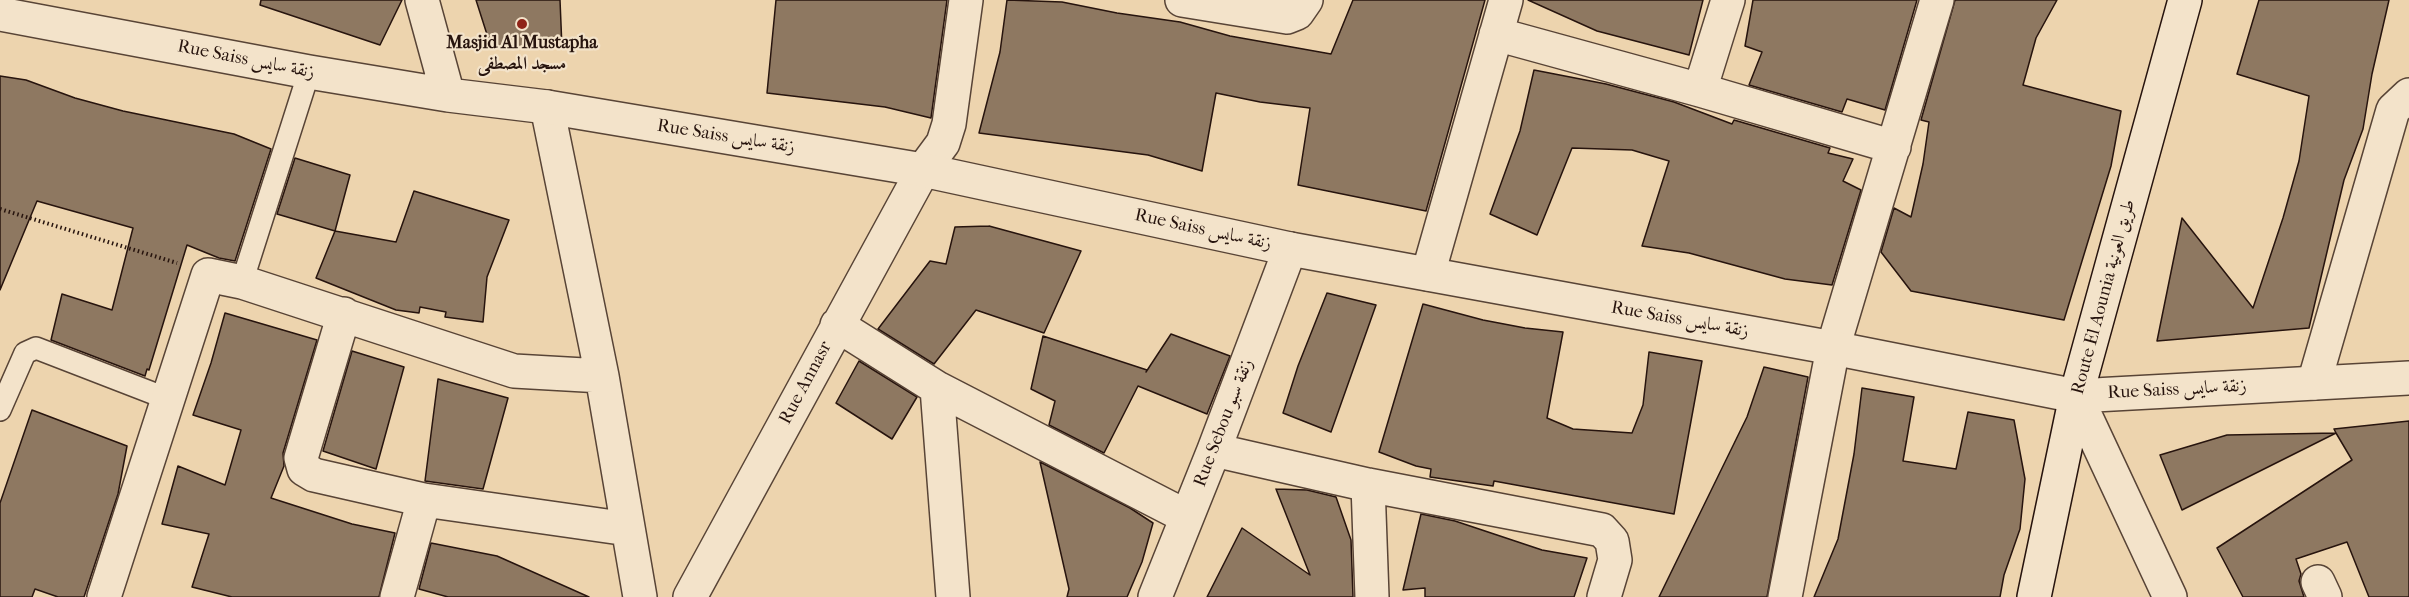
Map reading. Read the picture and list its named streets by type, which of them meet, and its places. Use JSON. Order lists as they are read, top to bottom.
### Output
{
  "streets": {
    "street": [
      "Rue Saiss زنقة سايس",
      "Route El Aounia طريق العونية",
      "Rue Annasr",
      "Rue Sebou زنقة سبو"
    ]
  },
  "crossings": [
    ["Rue Saiss زنقة سايس", "Route El Aounia طريق العونية"],
    ["Rue Saiss زنقة سايس", "Rue Annasr"],
    ["Rue Saiss زنقة سايس", "Rue Sebou زنقة سبو"]
  ],
  "places": ["Masjid Al Mustapha مسجد المصطفى"]
}
